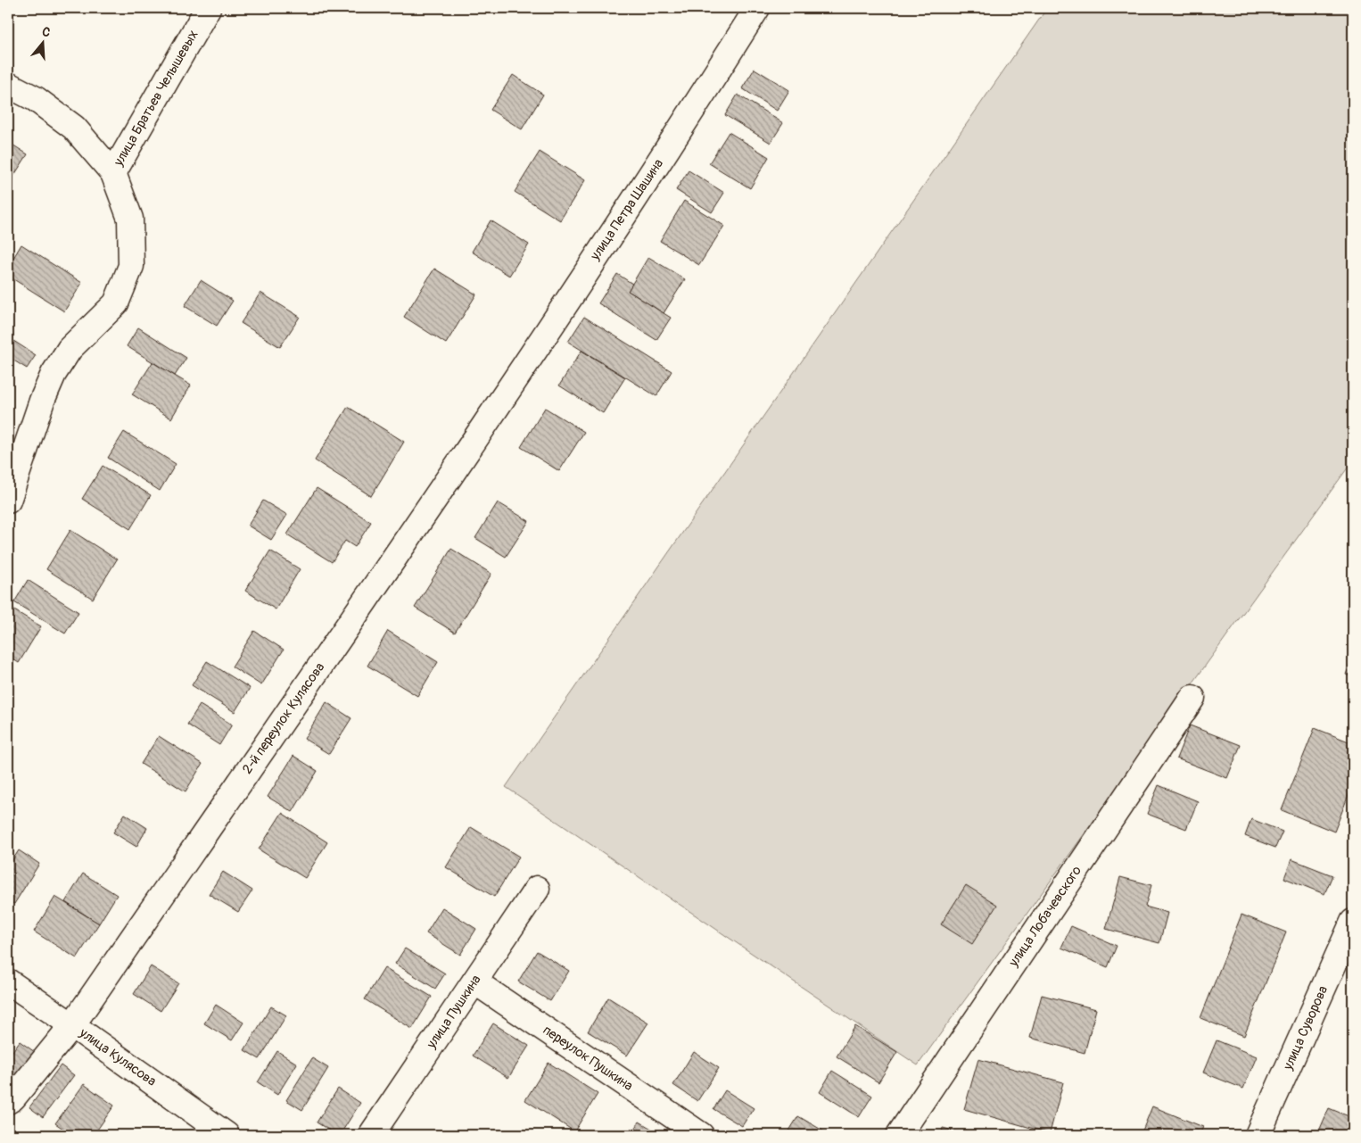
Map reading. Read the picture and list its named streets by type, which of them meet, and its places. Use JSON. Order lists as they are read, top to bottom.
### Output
{
  "streets": {
    "street": [
      "улица Братьев Челышевых",
      "улица Петра Шашина",
      "2-й переулок Кулясова",
      "улица Лобачевского",
      "улица Пушкина",
      "улица Суворова",
      "улица Кулясова",
      "переулок Пушкина"
    ]
  },
  "crossings": [
    ["улица Петра Шашина", "2-й переулок Кулясова"],
    ["2-й переулок Кулясова", "улица Кулясова"],
    ["улица Пушкина", "переулок Пушкина"]
  ],
  "north": "top"
}
